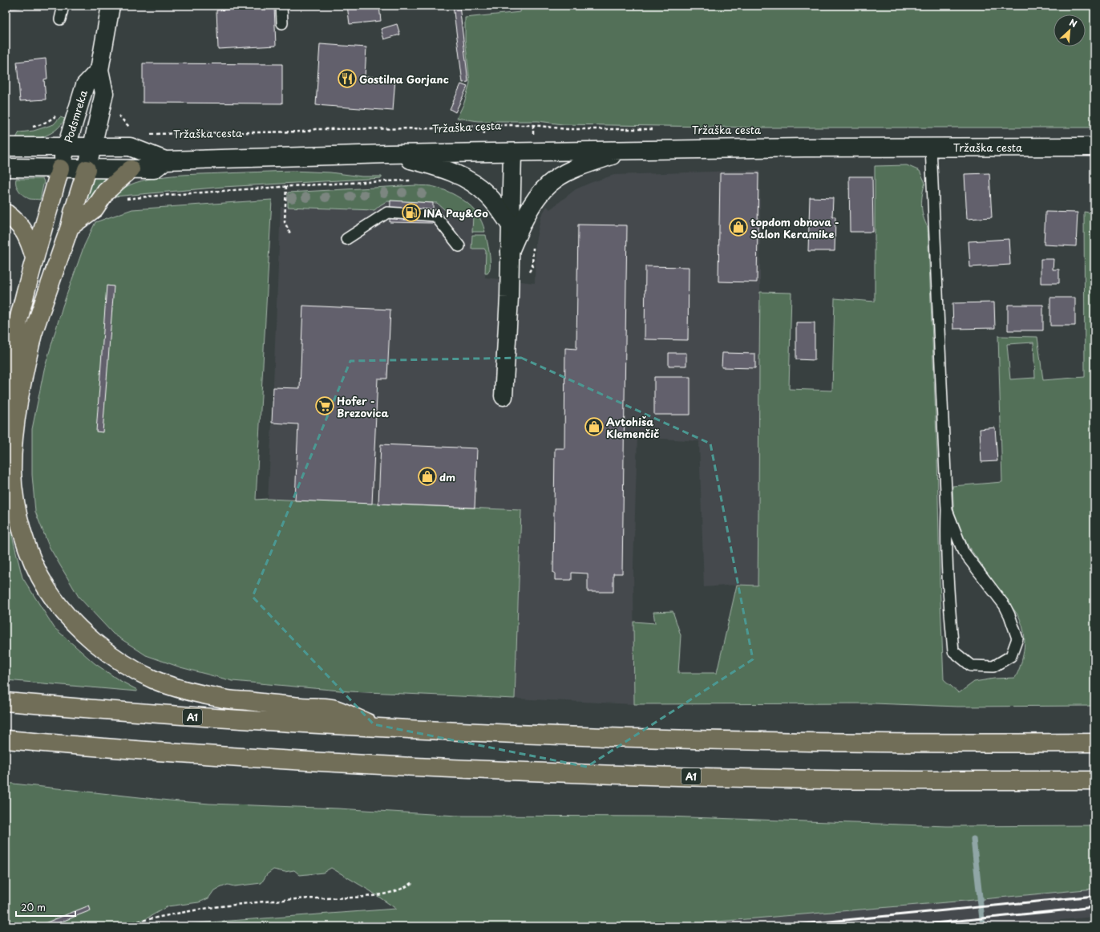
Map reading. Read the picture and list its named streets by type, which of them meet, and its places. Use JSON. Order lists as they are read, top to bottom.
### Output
{
  "streets": {
    "highway": ["A1"],
    "main road": ["Podsmreka", "Tržaška cesta"]
  },
  "crossings": [
    ["Podsmreka", "Tržaška cesta"]
  ],
  "places": {
    "restaurant": ["Gostilna Gorjanc"],
    "fuel station": ["INA Pay&Go"],
    "shop": ["topdom obnova - Salon Keramike", "Avtohiša Klemenčič", "dm"],
    "supermarket": ["Hofer - Brezovica"]
  },
  "scale_bar": "20 m",
  "north": "top right"
}
